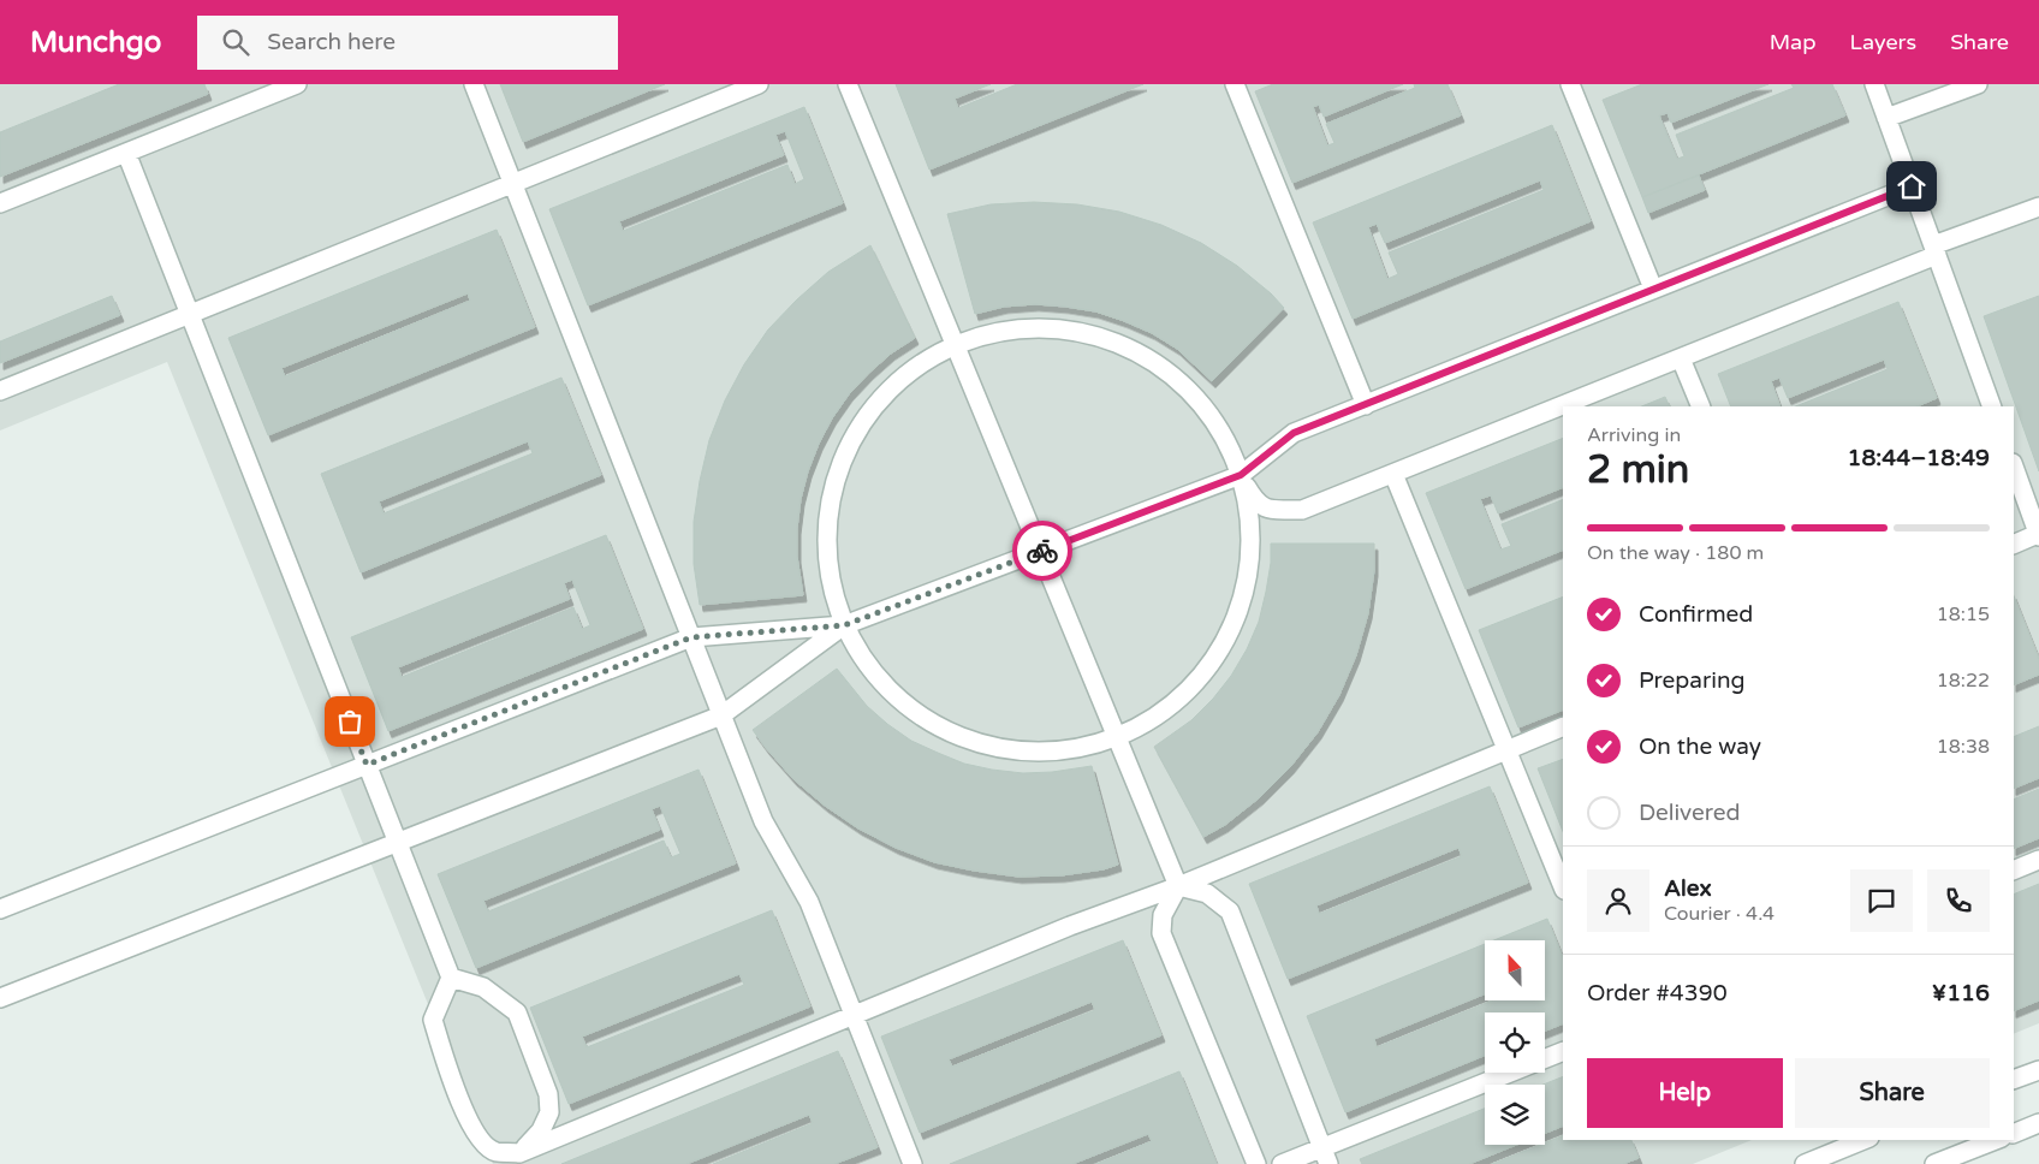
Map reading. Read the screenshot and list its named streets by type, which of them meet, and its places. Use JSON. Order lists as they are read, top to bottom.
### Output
{
  "north": "top",
  "page": {
    "header": "Munchgo",
    "search": "Search here",
    "nav": ["Map", "Layers", "Share"],
    "heading": ["2 min", "Arriving in", "18:44–18:49"],
    "panel": [
      "Alex",
      "Courier · 4.4",
      "Order #4390",
      "¥116"
    ],
    "bar": "On the way · 180 m",
    "list": [
      ["Confirmed", "18:15"],
      ["Preparing", "18:22"],
      ["On the way", "18:38"],
      "Delivered"
    ],
    "buttons": ["Help", "Share"]
  }
}
